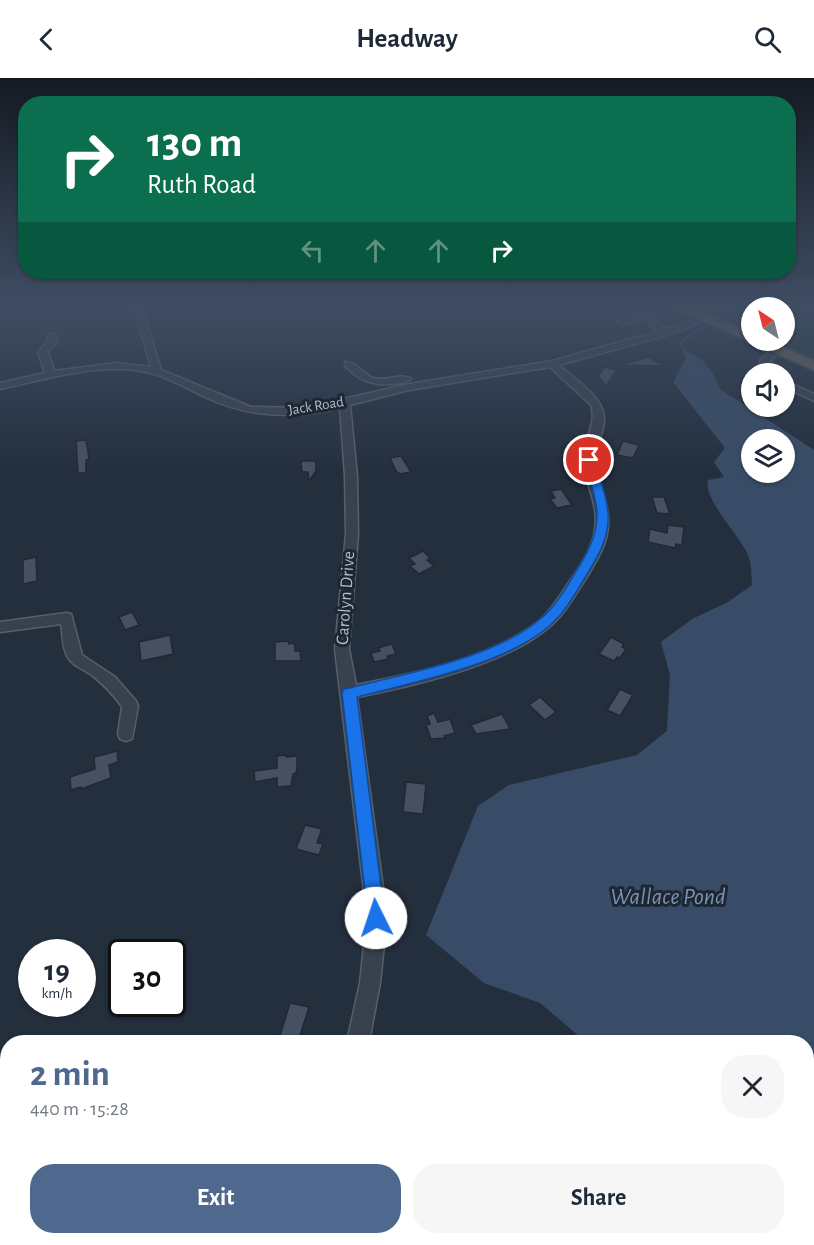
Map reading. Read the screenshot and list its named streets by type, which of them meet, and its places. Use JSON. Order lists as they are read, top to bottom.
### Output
{
  "streets": {
    "street": ["Jack Road", "Carolyn Drive"]
  },
  "crossings": [
    ["Jack Road", "Carolyn Drive"]
  ],
  "water": ["Wallace Pond"],
  "north": "top left",
  "page": {
    "header": "Headway",
    "turn": ["130 m", "Ruth Road"],
    "speed": "19 km/h",
    "limit": "30",
    "heading": ["2 min", "440 m · 15:28"],
    "buttons": ["Exit", "Share"]
  }
}
